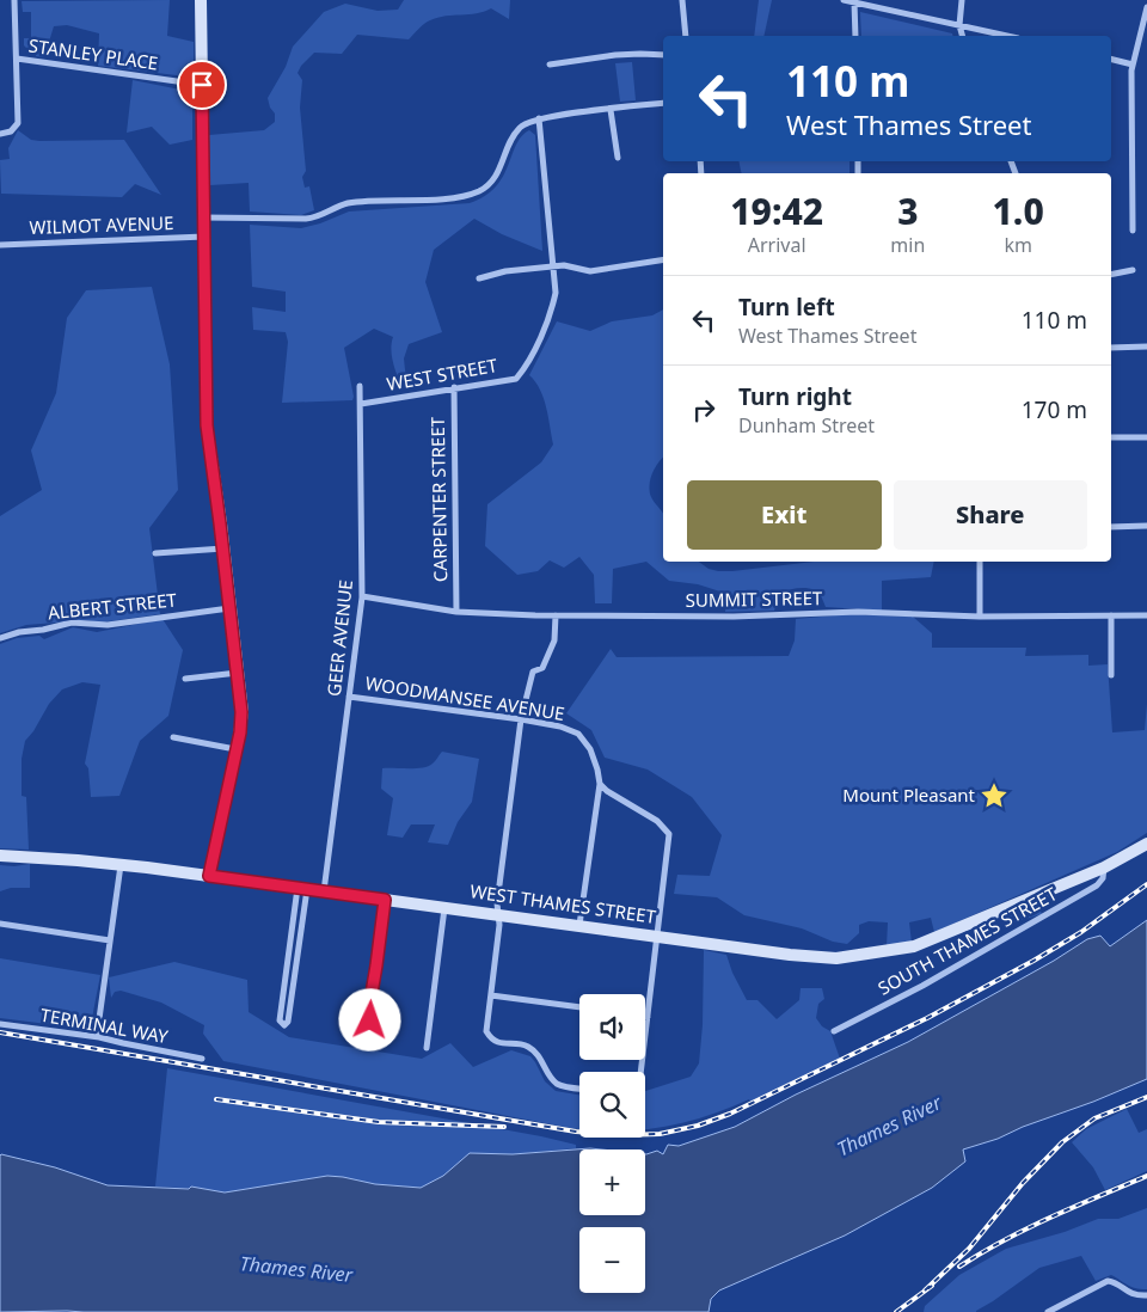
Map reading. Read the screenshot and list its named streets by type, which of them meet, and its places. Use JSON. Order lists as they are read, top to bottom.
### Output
{
  "streets": {
    "main road": ["WEST THAMES STREET"],
    "street": [
      "STANLEY PLACE",
      "WILMOT AVENUE",
      "WEST STREET",
      "CARPENTER STREET",
      "SUMMIT STREET",
      "ALBERT STREET",
      "GEER AVENUE",
      "WOODMANSEE AVENUE",
      "SOUTH THAMES STREET",
      "TERMINAL WAY"
    ]
  },
  "crossings": [
    ["WEST STREET", "CARPENTER STREET"],
    ["WEST STREET", "GEER AVENUE"],
    ["CARPENTER STREET", "SUMMIT STREET"],
    ["SUMMIT STREET", "GEER AVENUE"],
    ["GEER AVENUE", "WOODMANSEE AVENUE"],
    ["GEER AVENUE", "WEST THAMES STREET"],
    ["WEST THAMES STREET", "SOUTH THAMES STREET"]
  ],
  "water": ["Thames River"],
  "places": {
    "place": ["Mount Pleasant"]
  },
  "page": {
    "turn": ["110 m", "West Thames Street"],
    "eta": [
      "19:42",
      "Arrival",
      "3",
      "min",
      "1.0",
      "km"
    ],
    "list": [
      {
        "name": "Turn left",
        "note": "West Thames Street",
        "value": "110 m"
      },
      {
        "name": "Turn right",
        "note": "Dunham Street",
        "value": "170 m"
      }
    ],
    "buttons": ["Exit", "Share"],
    "map_buttons": ["+", "−"]
  }
}
